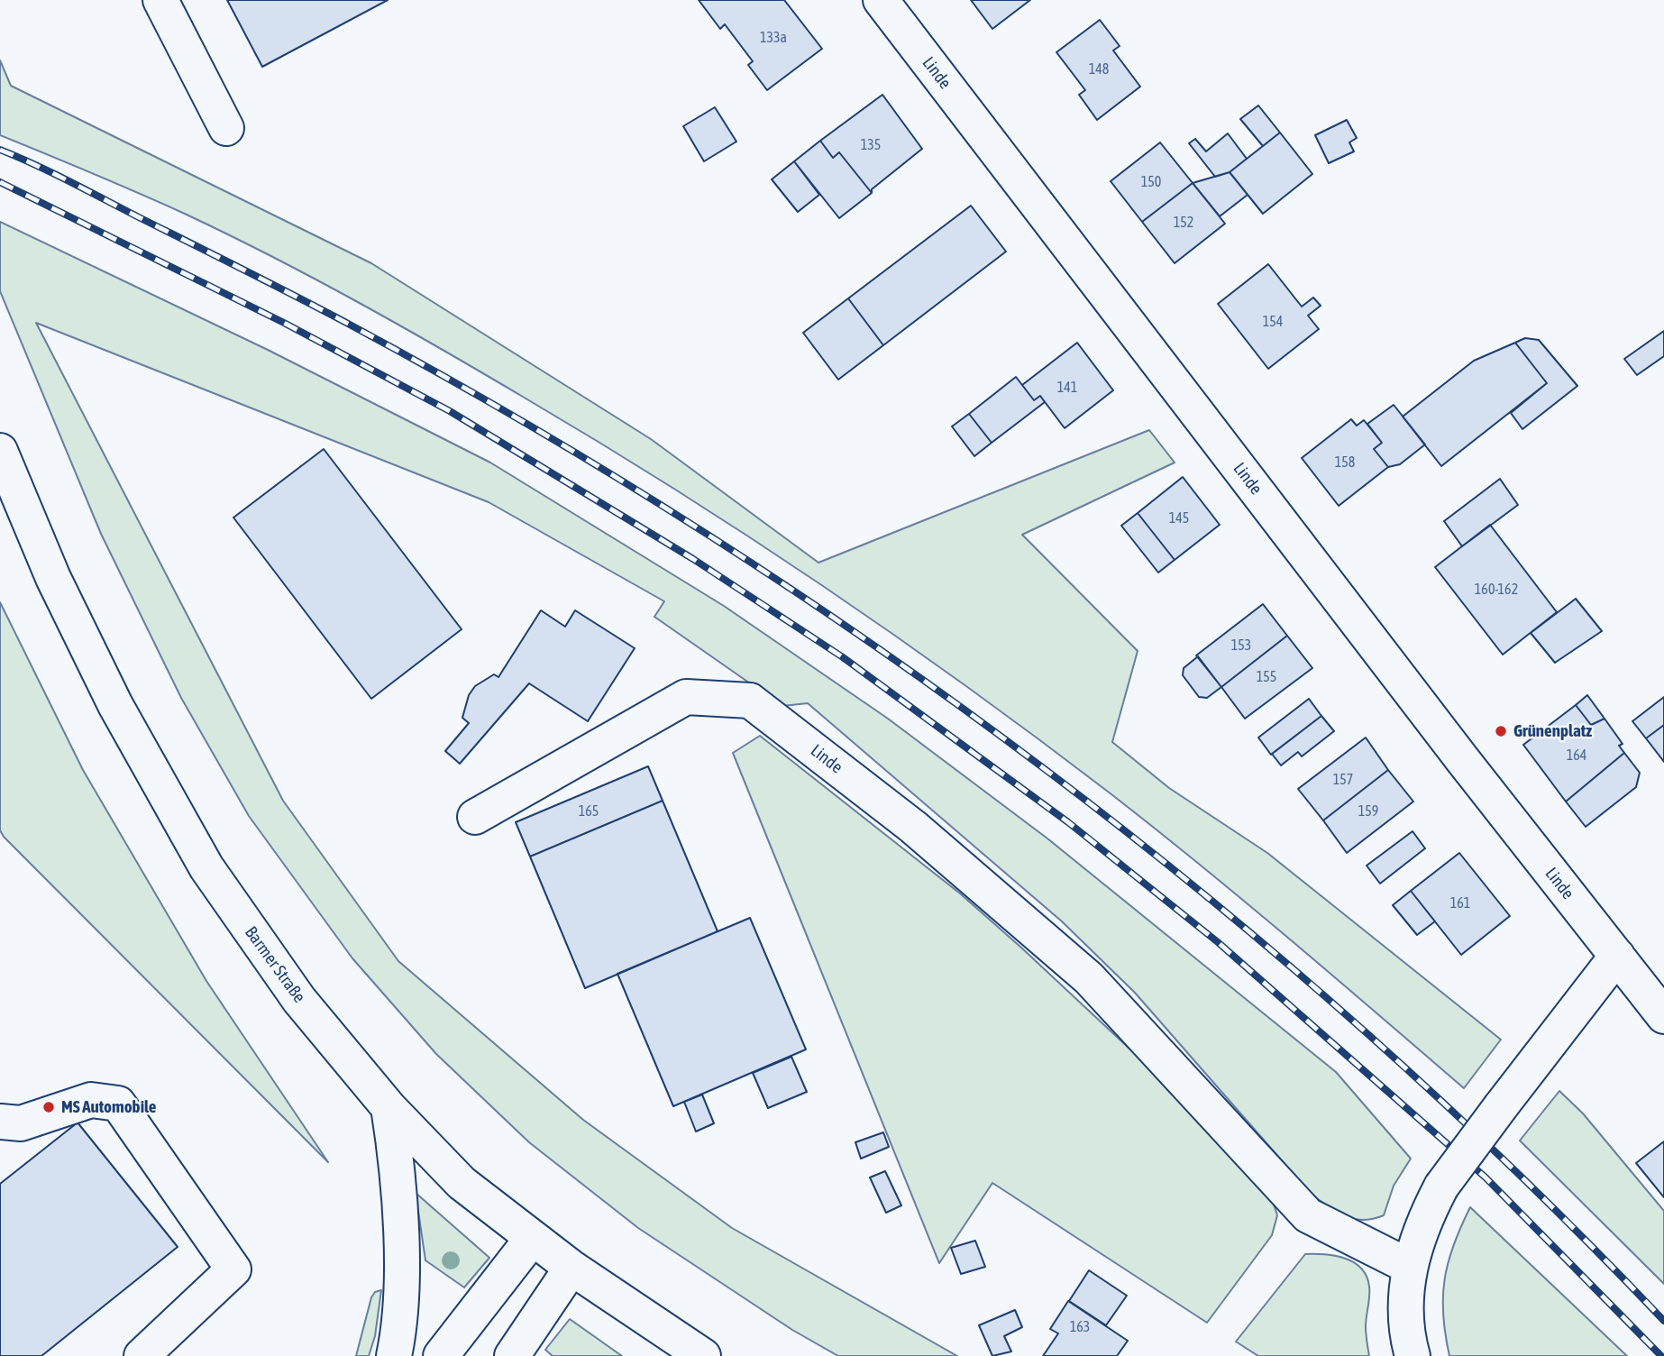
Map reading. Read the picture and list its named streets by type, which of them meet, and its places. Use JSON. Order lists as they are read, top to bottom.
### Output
{
  "streets": {
    "street": ["Linde", "Barmer Straße"]
  },
  "places": ["Grünenplatz", "MS Automobile"],
  "house_numbers": [
    "133a",
    "148",
    "135",
    "150",
    "152",
    "154",
    "141",
    "158",
    "145",
    "160-162",
    "153",
    "155",
    "164",
    "157",
    "165",
    "159",
    "161",
    "163"
  ]
}
